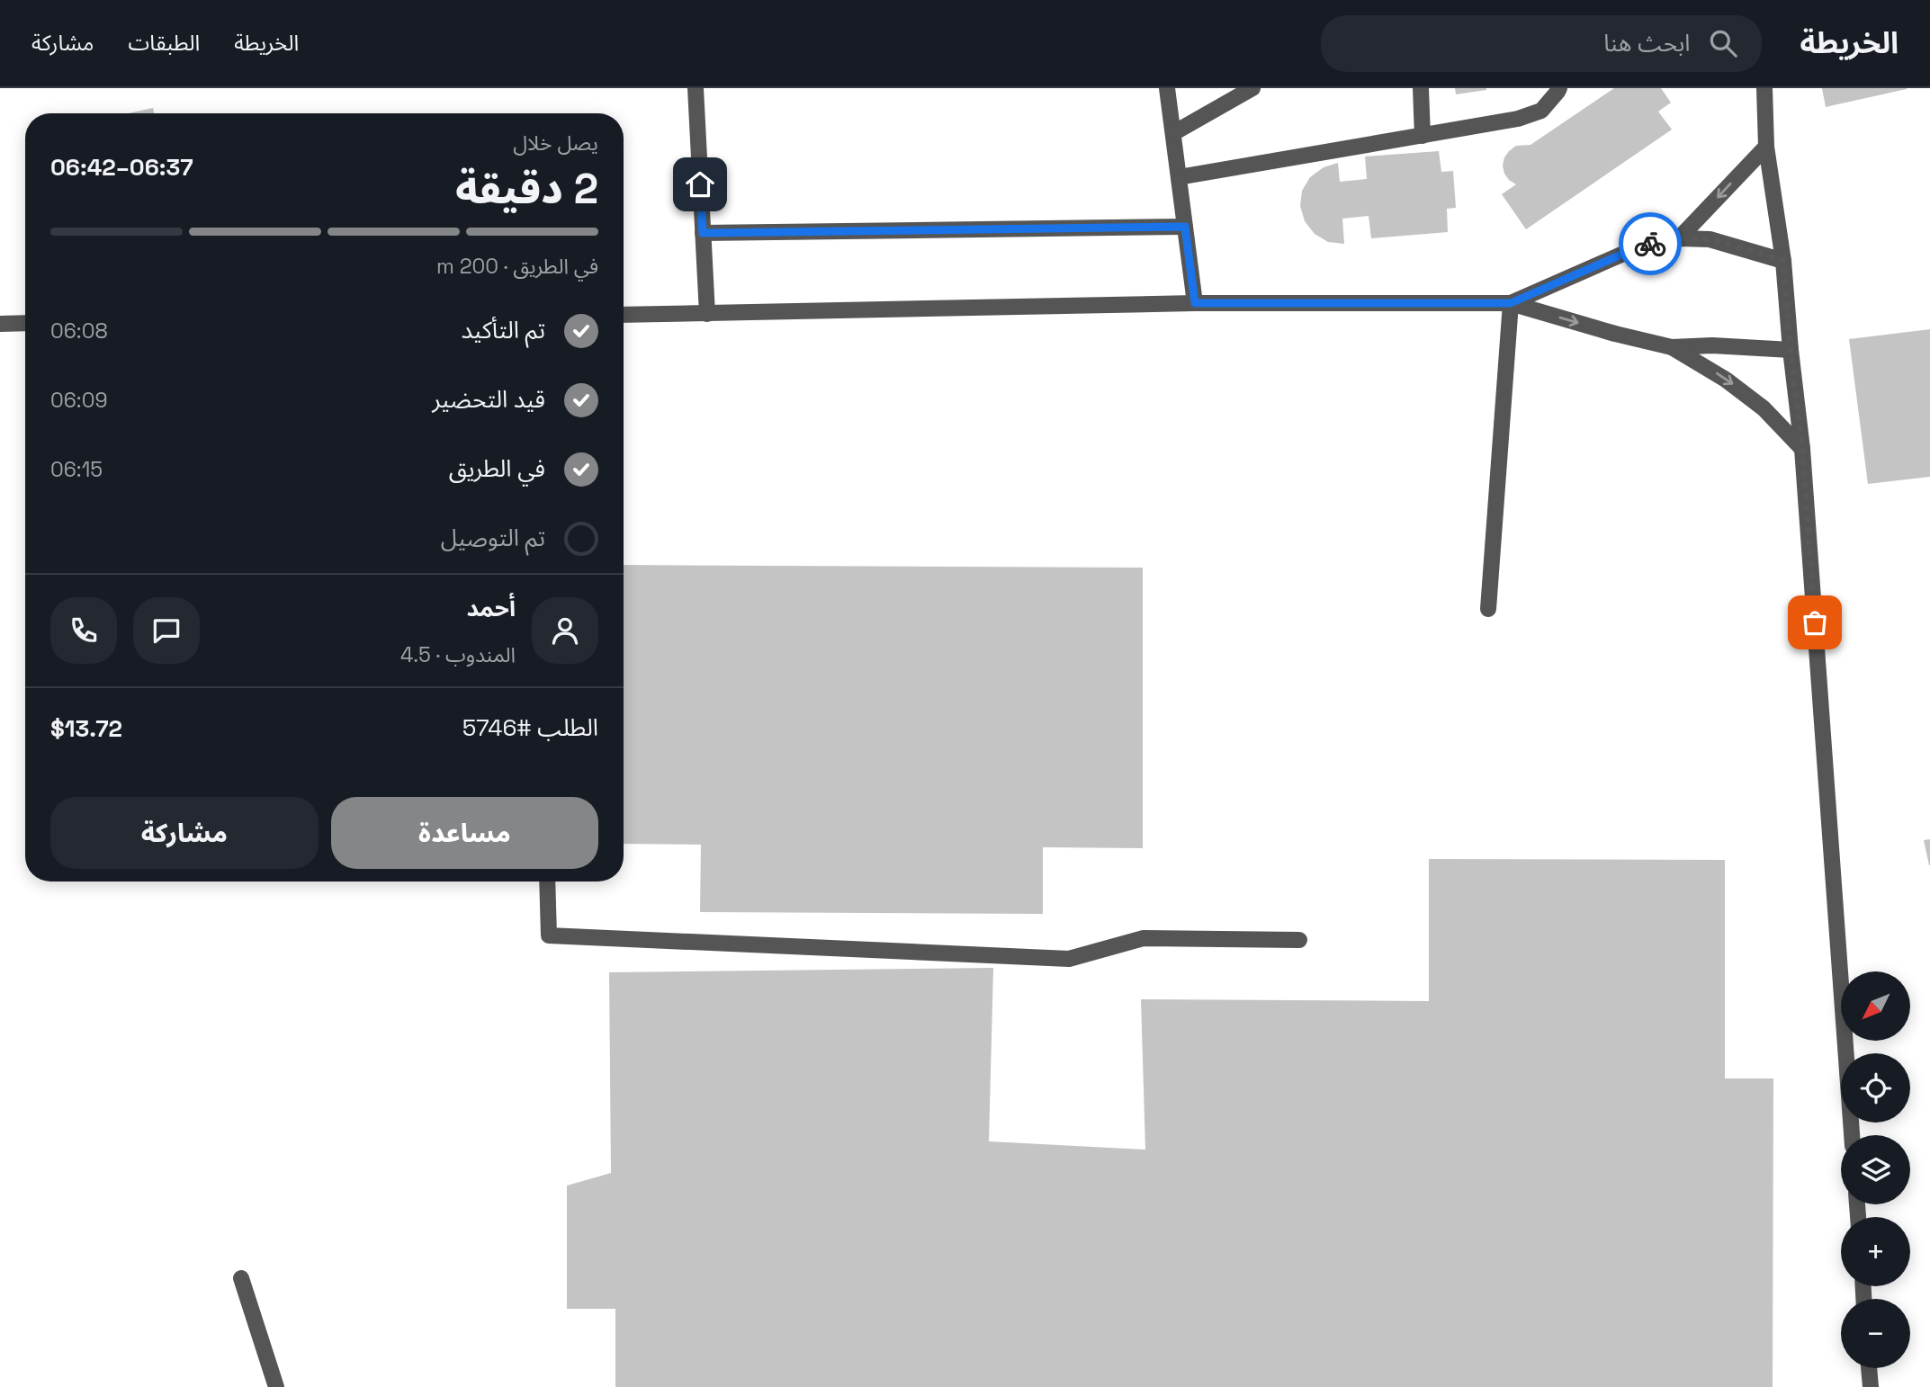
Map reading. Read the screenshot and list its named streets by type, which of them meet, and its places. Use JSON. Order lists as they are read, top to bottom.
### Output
{
  "north": "bottom left",
  "page": {
    "header": "الخريطة",
    "search": "ابحث هنا",
    "nav": ["الخريطة", "الطبقات", "مشاركة"],
    "heading": ["2 دقيقة", "يصل خلال", "06:37–06:42"],
    "panel": [
      "أحمد",
      "المندوب · 4.5",
      "الطلب #5746",
      "$13.72"
    ],
    "bar": "في الطريق · 200 m",
    "list": [
      ["تم التأكيد", "06:08"],
      ["قيد التحضير", "06:09"],
      ["في الطريق", "06:15"],
      "تم التوصيل"
    ],
    "buttons": ["مساعدة", "مشاركة"],
    "map_buttons": ["+", "−"]
  }
}
